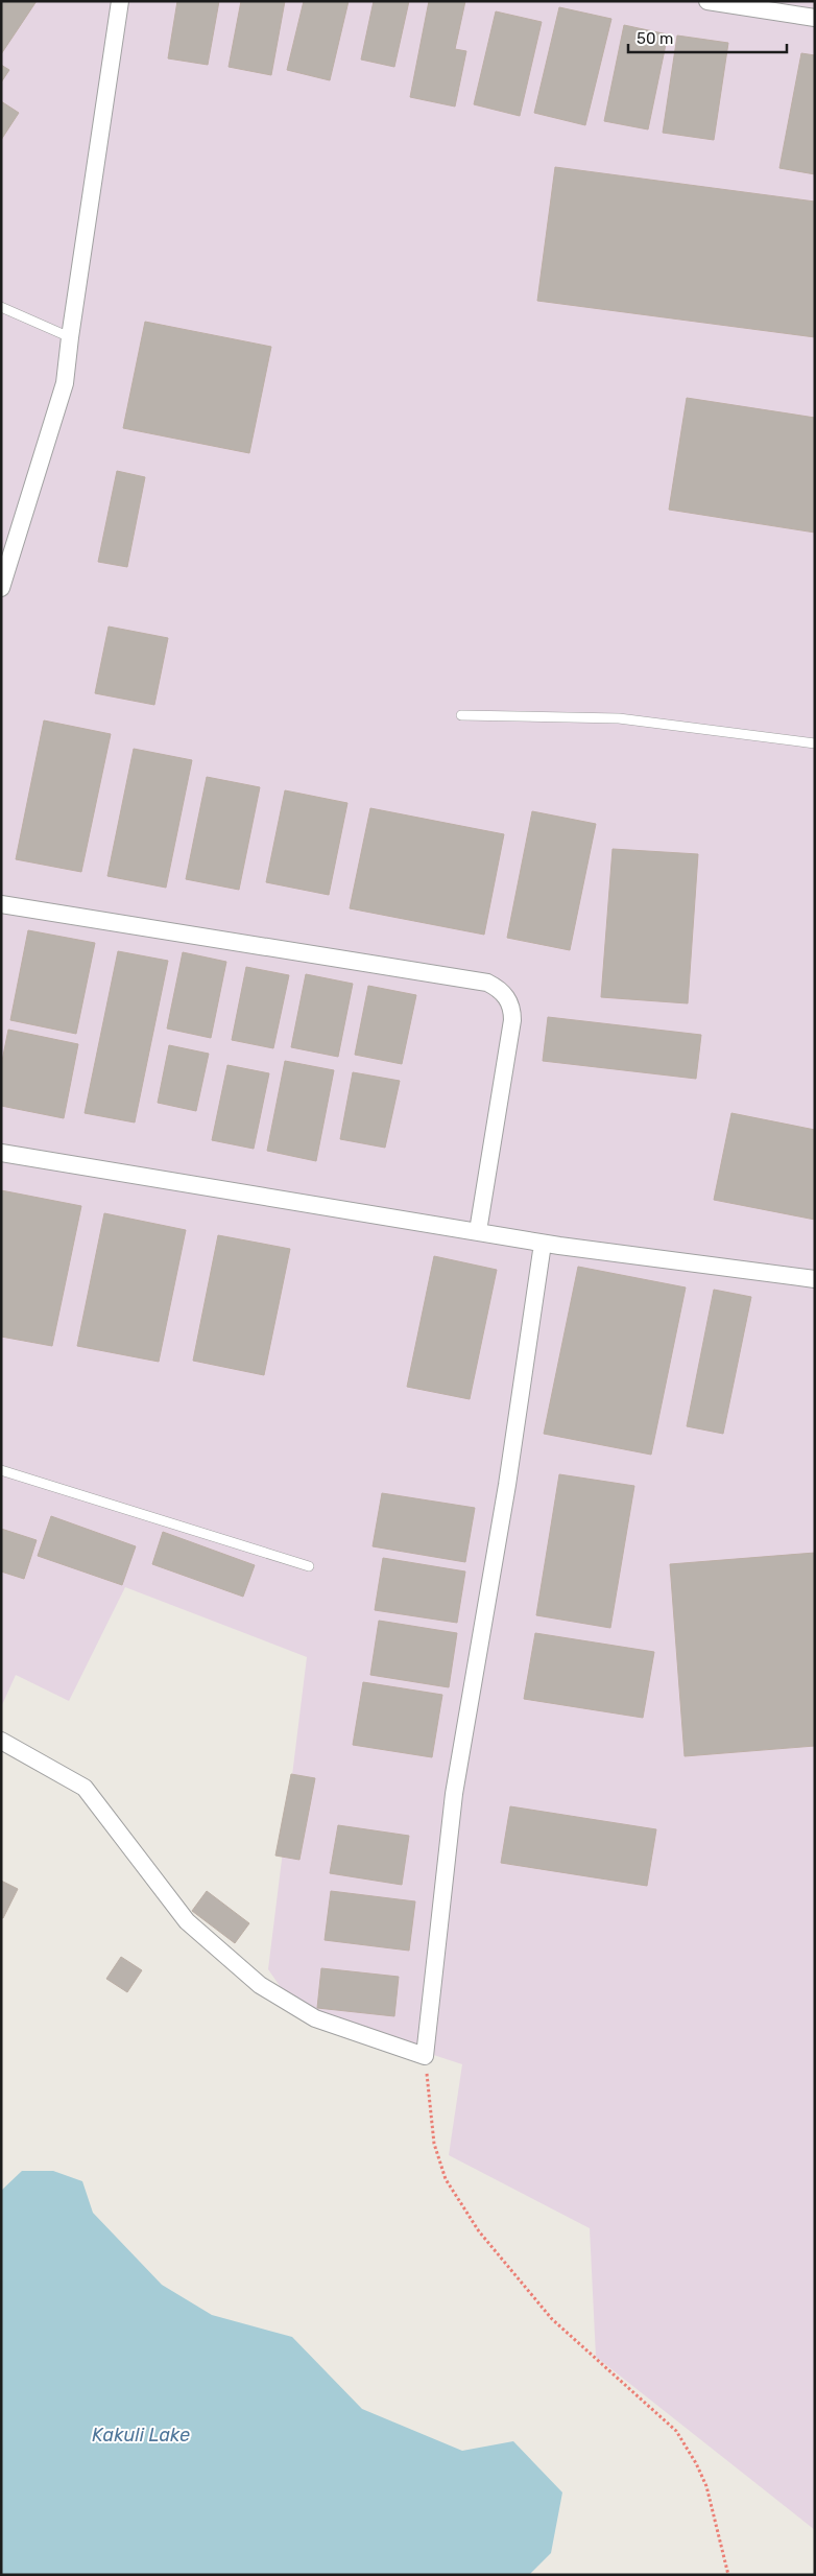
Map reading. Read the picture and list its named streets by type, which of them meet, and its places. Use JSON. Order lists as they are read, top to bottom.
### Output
{
  "water": ["Kakuli Lake"],
  "scale_bar": "50 m"
}
